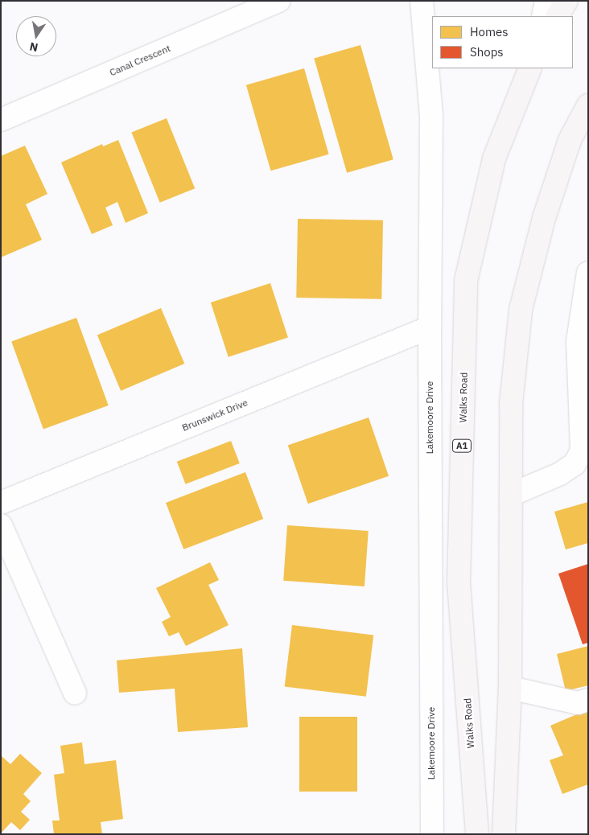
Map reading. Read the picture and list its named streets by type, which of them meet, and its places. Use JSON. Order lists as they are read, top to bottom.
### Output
{
  "streets": {
    "main road": ["Walks Road", "A1"],
    "street": ["Canal Crescent", "Brunswick Drive", "Lakemoore Drive"]
  },
  "crossings": [
    ["Brunswick Drive", "Lakemoore Drive"]
  ],
  "legend": ["Homes", "Shops"],
  "north": "bottom"
}
